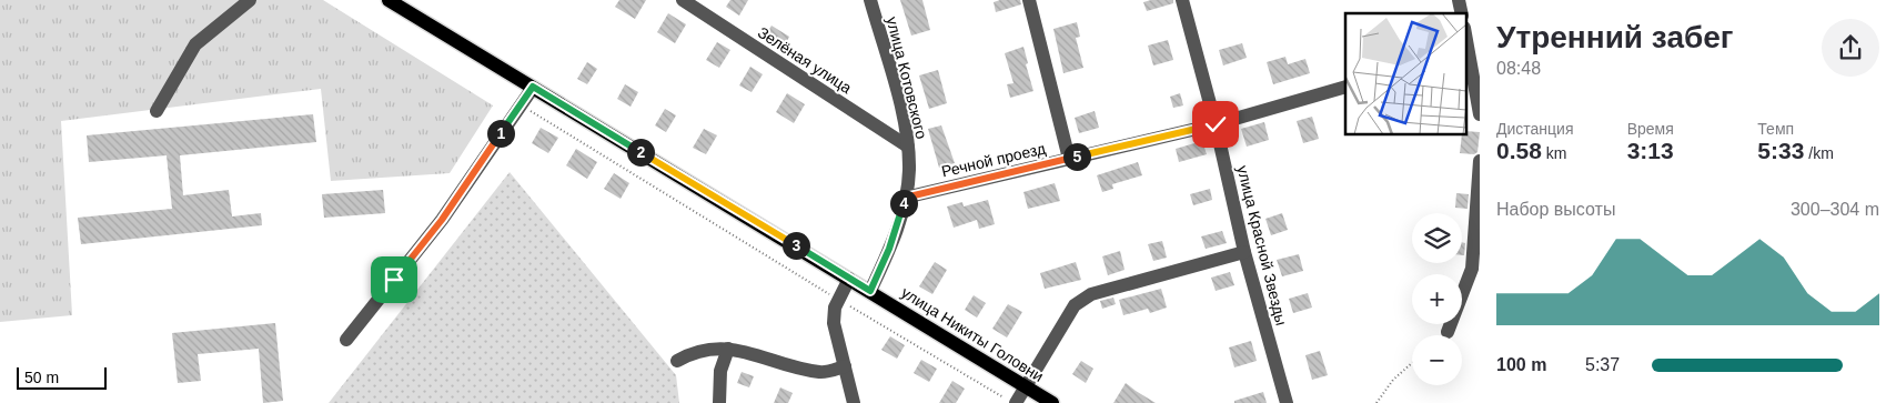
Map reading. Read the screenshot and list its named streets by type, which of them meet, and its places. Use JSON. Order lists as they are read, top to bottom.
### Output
{
  "streets": {
    "main road": ["улица Никиты Головни"],
    "street": [
      "Зелёная улица",
      "улица Котовского",
      "Речной проезд",
      "улица Красной Звезды"
    ]
  },
  "crossings": [
    ["Зелёная улица", "улица Котовского"],
    ["улица Котовского", "Речной проезд"],
    ["улица Котовского", "улица Никиты Головни"],
    ["Речной проезд", "улица Красной Звезды"]
  ],
  "scale_bar": "50 m",
  "page": {
    "heading": ["Утренний забег", "08:48"],
    "stats": [
      ["Дистанция", "0.58 km"],
      ["Время", "3:13"],
      ["Темп", "5:33 /km"]
    ],
    "pins": [
      "1",
      "2",
      "5",
      "4",
      "3"
    ],
    "chart": ["Набор высоты", "300–304 m"],
    "map_buttons": ["+", "−"],
    "list": [
      {
        "name": "100 m",
        "note": "5:37"
      }
    ],
    "scale": "50 m"
  }
}
